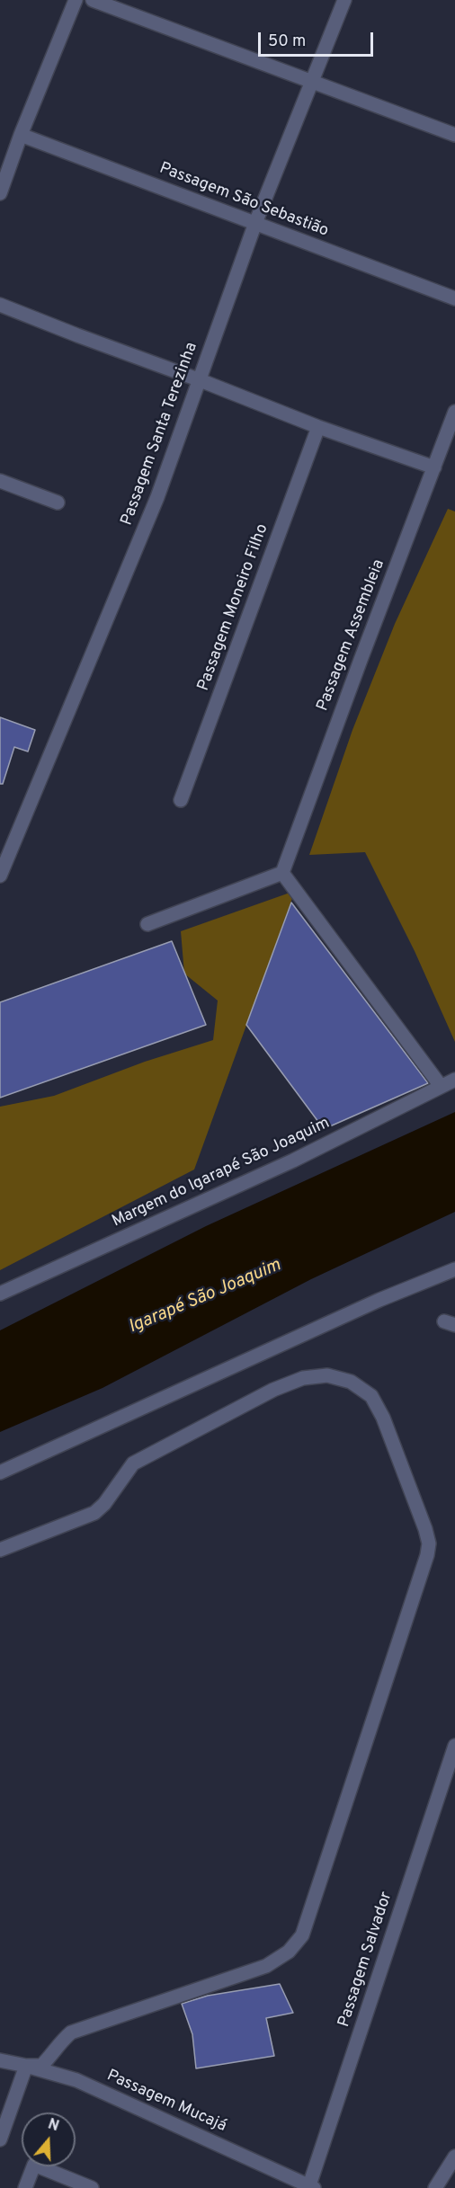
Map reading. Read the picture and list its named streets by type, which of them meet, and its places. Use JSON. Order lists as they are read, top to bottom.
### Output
{
  "streets": {
    "street": [
      "Passagem São Sebastião",
      "Passagem Santa Terezinha",
      "Passagem Moneiro Filho",
      "Passagem Assembleia",
      "Margem do Igarapé São Joaquim",
      "Passagem Salvador",
      "Passagem Mucajá"
    ]
  },
  "crossings": [
    ["Passagem São Sebastião", "Passagem Santa Terezinha"],
    ["Passagem Salvador", "Passagem Mucajá"]
  ],
  "water": ["Igarapé São Joaquim"],
  "scale_bar": "50 m",
  "north": "top"
}
